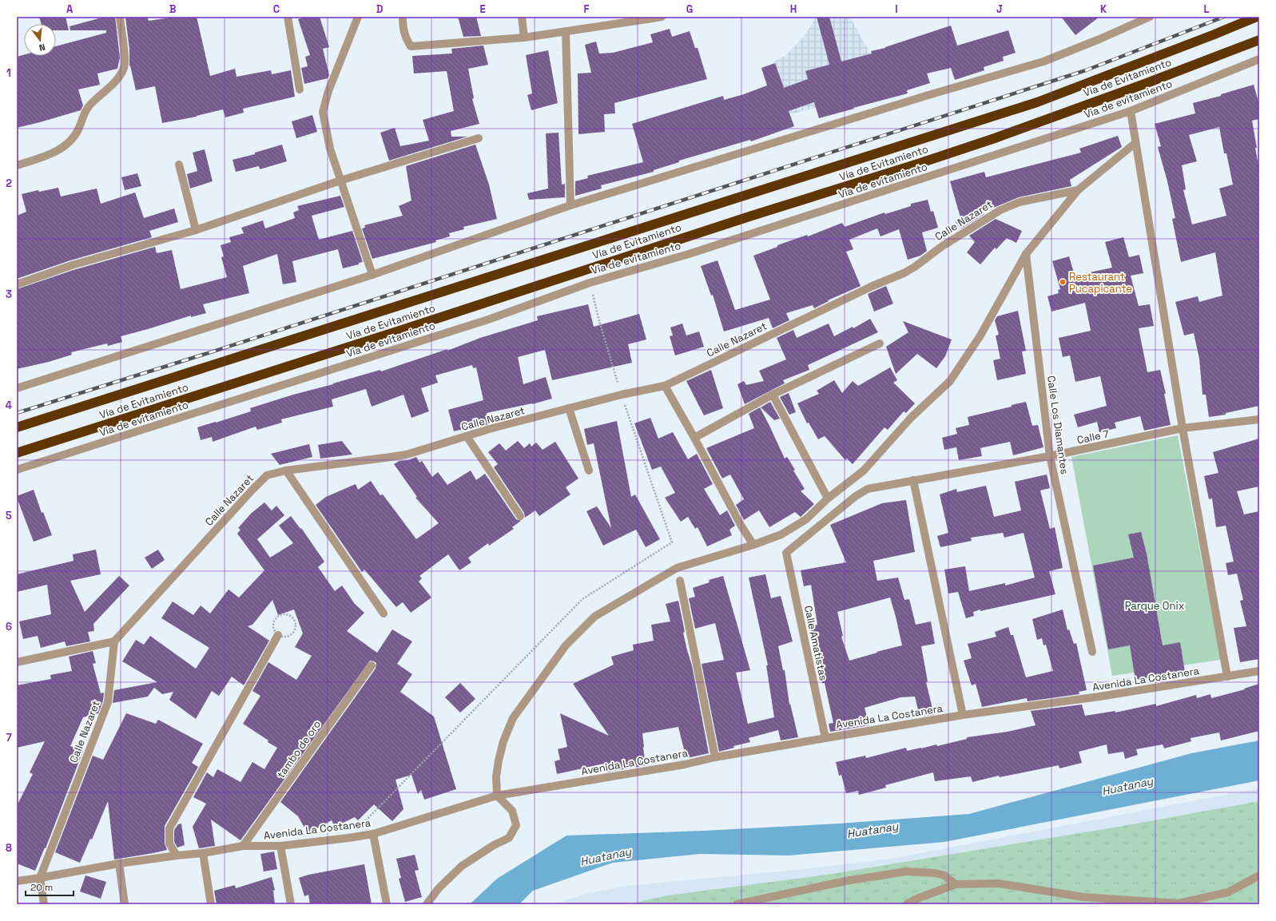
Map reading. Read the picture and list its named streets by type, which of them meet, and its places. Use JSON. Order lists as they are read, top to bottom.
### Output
{
  "streets": {
    "highway": ["Vía de Evitamiento"],
    "street": [
      "Via de evitamiento",
      "Calle Nazaret",
      "Calle Los Diamantes",
      "Calle 7",
      "Calle Amatistas",
      "Avenida La Costanera",
      "tambo de oro"
    ]
  },
  "crossings": [
    ["Calle Nazaret", "Avenida La Costanera"],
    ["Calle Los Diamantes", "Calle 7"],
    ["Calle 7", "Calle Amatistas"],
    ["Calle Amatistas", "Avenida La Costanera"],
    ["Avenida La Costanera", "tambo de oro"]
  ],
  "water": ["Huatanay"],
  "parks": ["Parque Onix"],
  "places": ["Restaurant Pucapicante"],
  "scale_bar": "20 m",
  "north": "bottom",
  "grid": {
    "columns": [
      "A",
      "B",
      "C",
      "D",
      "E",
      "F",
      "G",
      "H",
      "I",
      "J",
      "K",
      "L"
    ],
    "rows": [
      "1",
      "2",
      "3",
      "4",
      "5",
      "6",
      "7",
      "8"
    ]
  }
}
